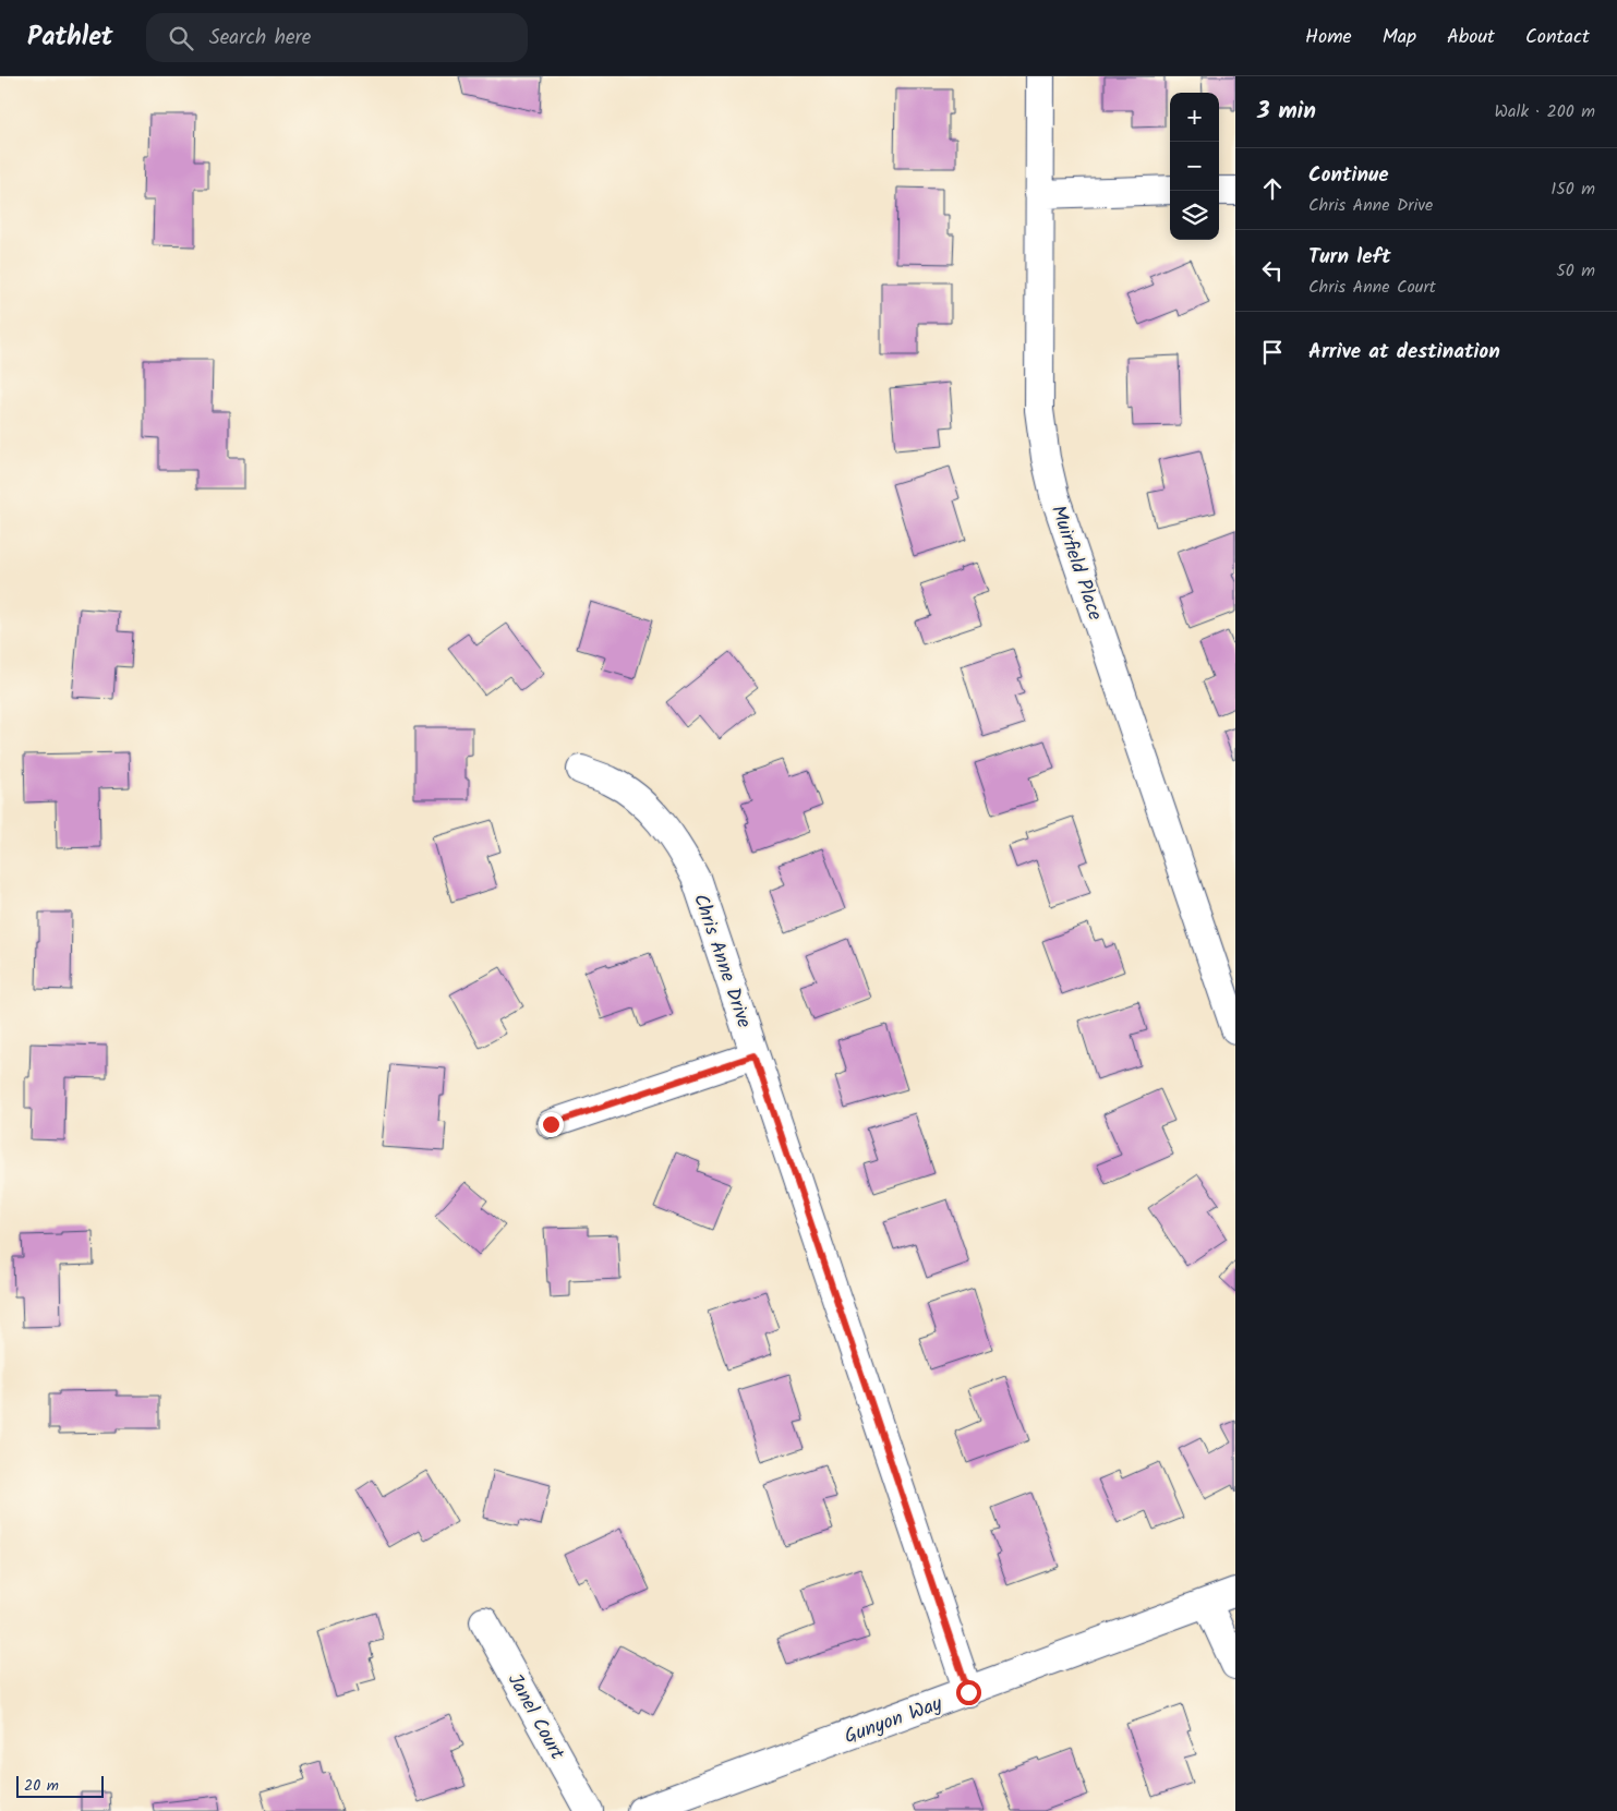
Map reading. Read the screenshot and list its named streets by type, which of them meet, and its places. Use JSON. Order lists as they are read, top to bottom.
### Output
{
  "streets": {
    "street": [
      "Muirfield Place",
      "Chris Anne Drive",
      "Janel Court",
      "Gunyon Way"
    ]
  },
  "crossings": [
    ["Chris Anne Drive", "Gunyon Way"]
  ],
  "scale_bar": "20 m",
  "page": {
    "header": "Pathlet",
    "search": "Search here",
    "nav": [
      "Home",
      "Map",
      "About",
      "Contact"
    ],
    "heading": ["3 min", "Walk · 200 m"],
    "map_buttons": ["+", "−"],
    "list": [
      ["Continue", "Chris Anne Drive", "150 m"],
      ["Turn left", "Chris Anne Court", "50 m"],
      "Arrive at destination"
    ],
    "scale": "20 m"
  }
}
